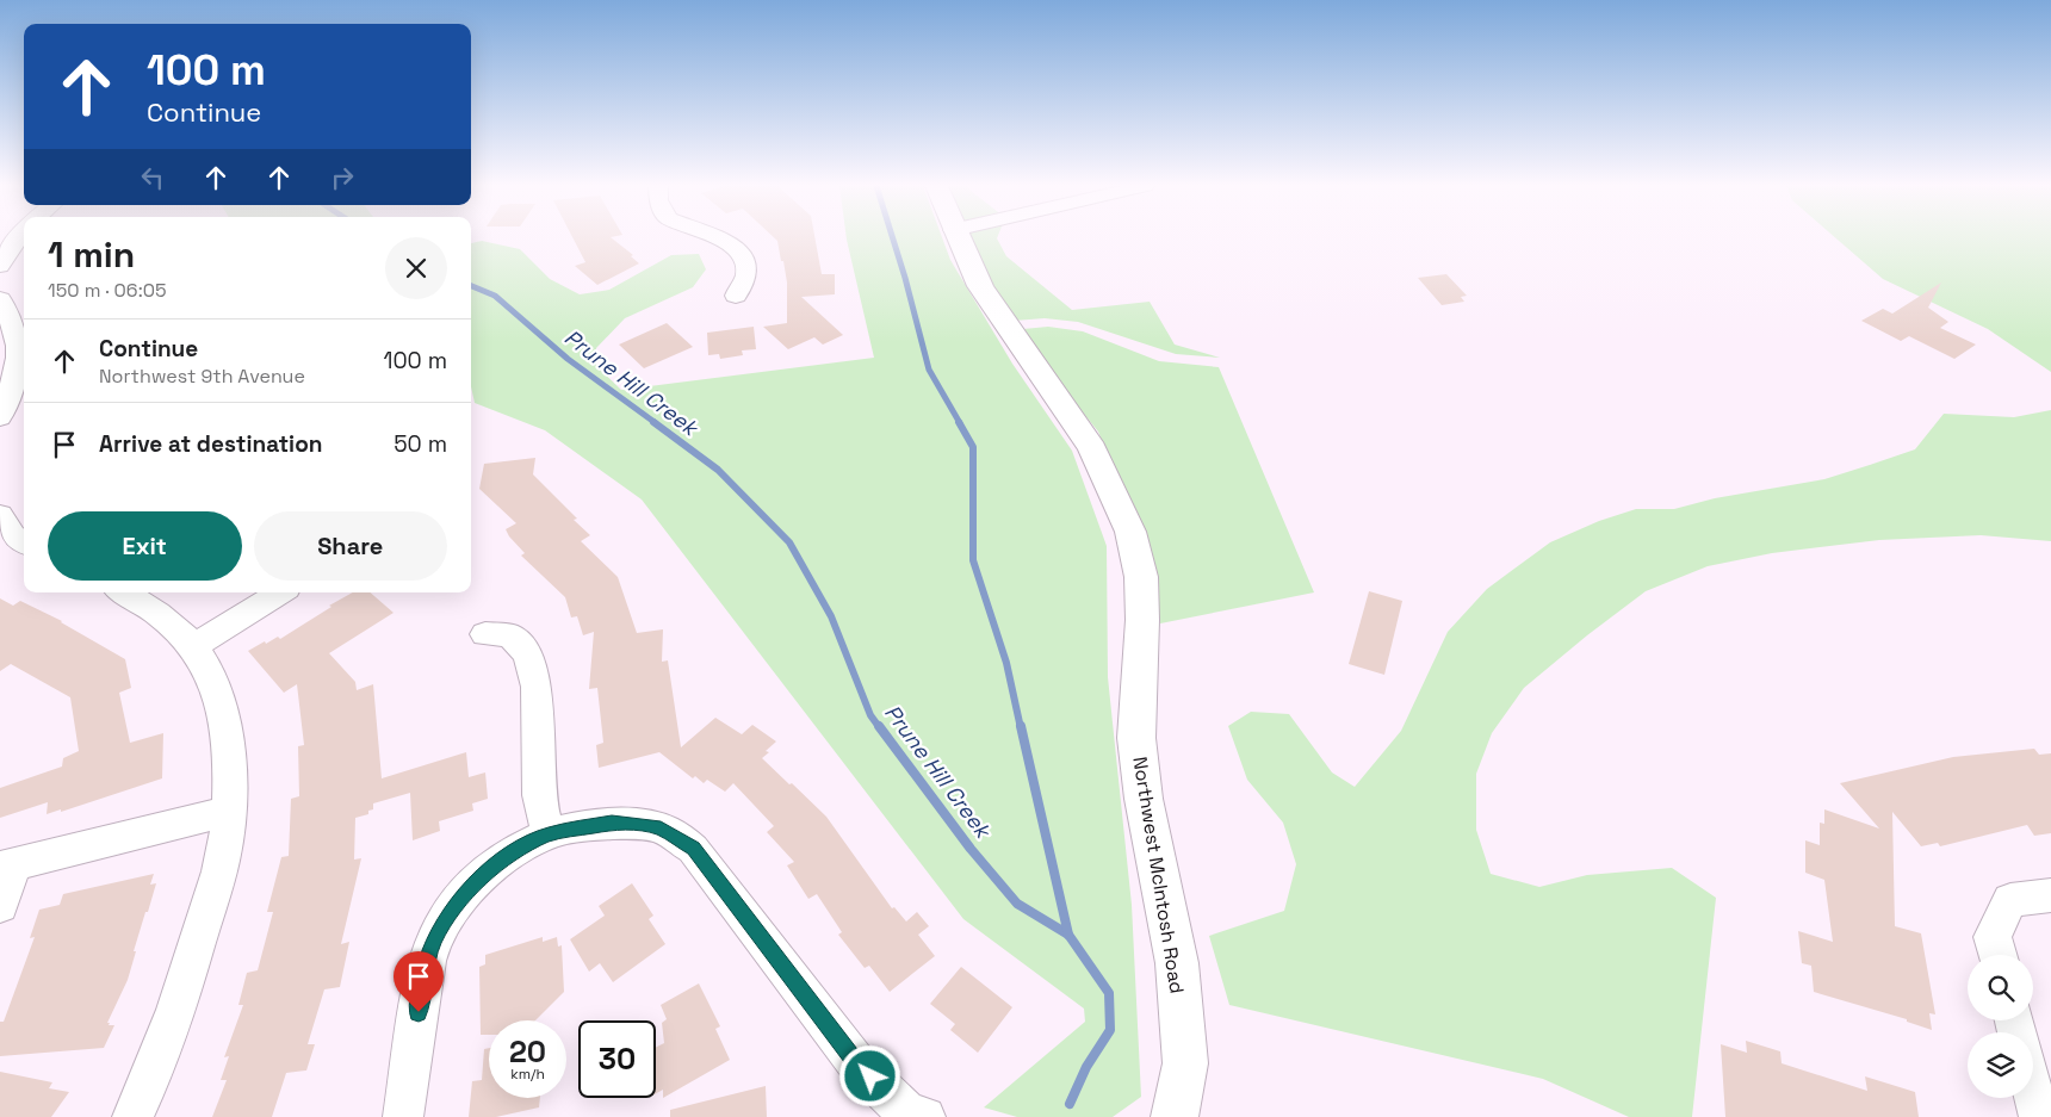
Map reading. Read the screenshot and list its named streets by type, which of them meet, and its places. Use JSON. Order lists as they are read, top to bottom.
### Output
{
  "streets": {
    "street": ["Northwest McIntosh Road"]
  },
  "water": ["Prune Hill Creek"],
  "page": {
    "turn": ["100 m", "Continue"],
    "heading": ["1 min", "150 m · 06:05"],
    "list": [
      {
        "name": "Continue",
        "note": "Northwest 9th Avenue",
        "value": "100 m"
      },
      {
        "name": "Arrive at destination",
        "value": "50 m"
      }
    ],
    "buttons": ["Exit", "Share"],
    "speed": "20 km/h",
    "limit": "30"
  }
}
